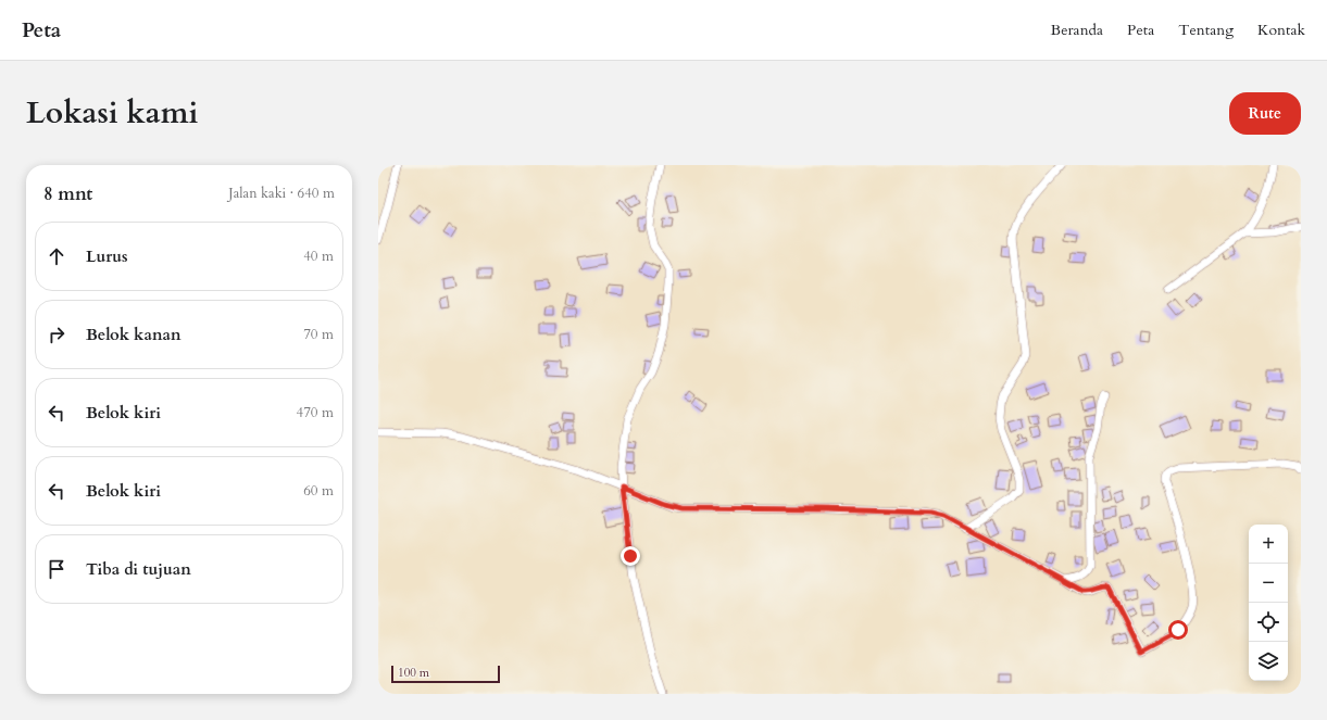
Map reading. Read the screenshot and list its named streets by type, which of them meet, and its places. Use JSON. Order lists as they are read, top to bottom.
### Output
{
  "scale_bar": "100 m",
  "page": {
    "header": "Peta",
    "nav": [
      "Beranda",
      "Peta",
      "Tentang",
      "Kontak"
    ],
    "title": "Lokasi kami",
    "buttons": "Rute",
    "heading": ["8 mnt", "Jalan kaki · 640 m"],
    "list": [
      ["Lurus", "40 m"],
      ["Belok kanan", "70 m"],
      ["Belok kiri", "470 m"],
      ["Belok kiri", "60 m"],
      "Tiba di tujuan"
    ],
    "map_buttons": ["+", "−"],
    "scale": "100 m"
  }
}
